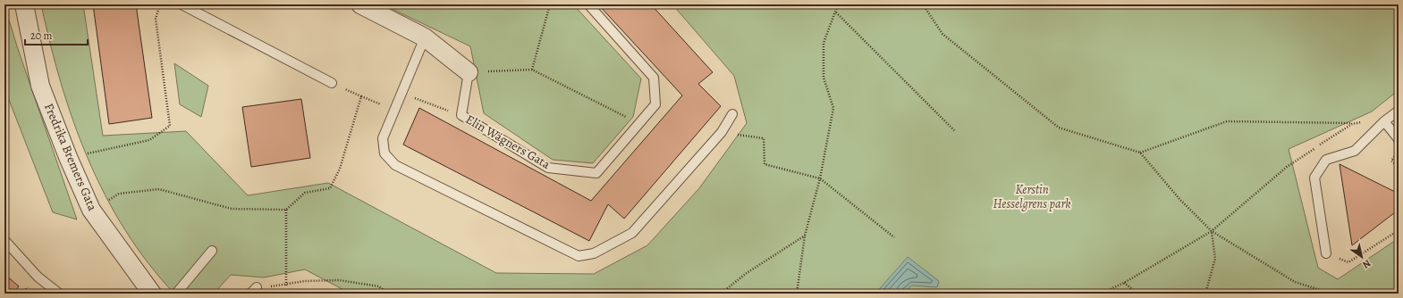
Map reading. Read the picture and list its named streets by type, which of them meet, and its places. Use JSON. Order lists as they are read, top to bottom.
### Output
{
  "streets": {
    "street": ["Fredrika Bremers Gata"],
    "lane": ["Elin Wägners Gata"]
  },
  "parks": ["Kerstin Hesselgrens park"],
  "scale_bar": "20 m",
  "north": "bottom right"
}
